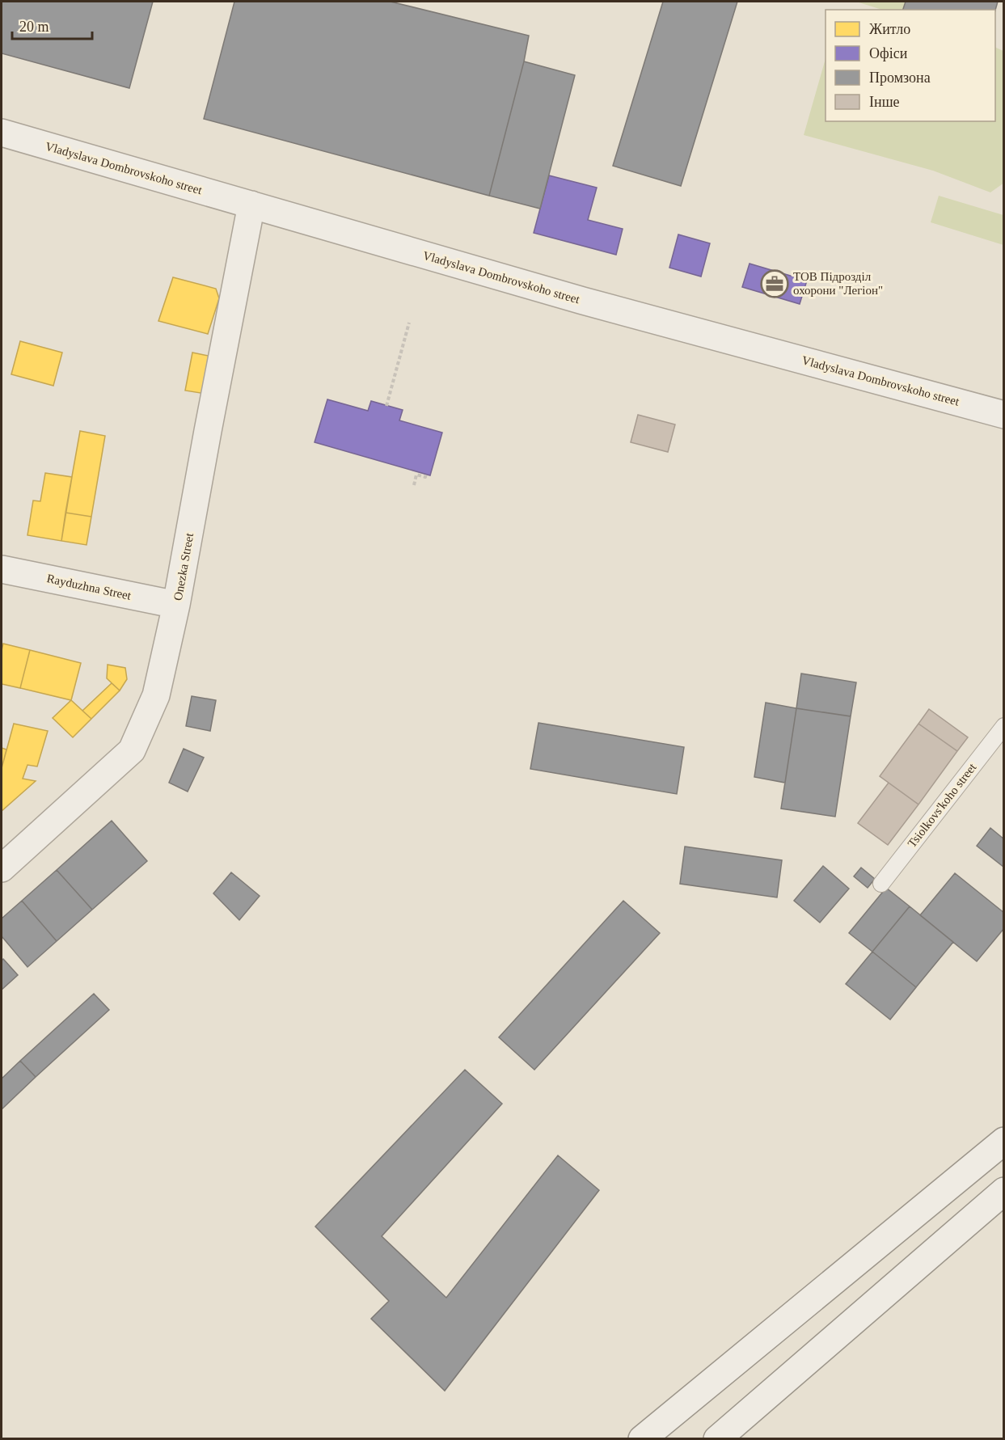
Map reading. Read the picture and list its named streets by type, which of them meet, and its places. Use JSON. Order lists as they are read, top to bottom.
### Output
{
  "streets": {
    "street": ["Vladyslava Dombrovskoho street", "Onezka Street", "Rayduzhna Street"],
    "lane": ["Tsiolkovs'koho street"]
  },
  "crossings": [
    ["Vladyslava Dombrovskoho street", "Onezka Street"],
    ["Onezka Street", "Rayduzhna Street"]
  ],
  "places": {
    "office": ["ТОВ Підрозділ охорони \"Легіон\""]
  },
  "legend": [
    "Житло",
    "Офіси",
    "Промзона",
    "Інше"
  ],
  "scale_bar": "20 m"
}
